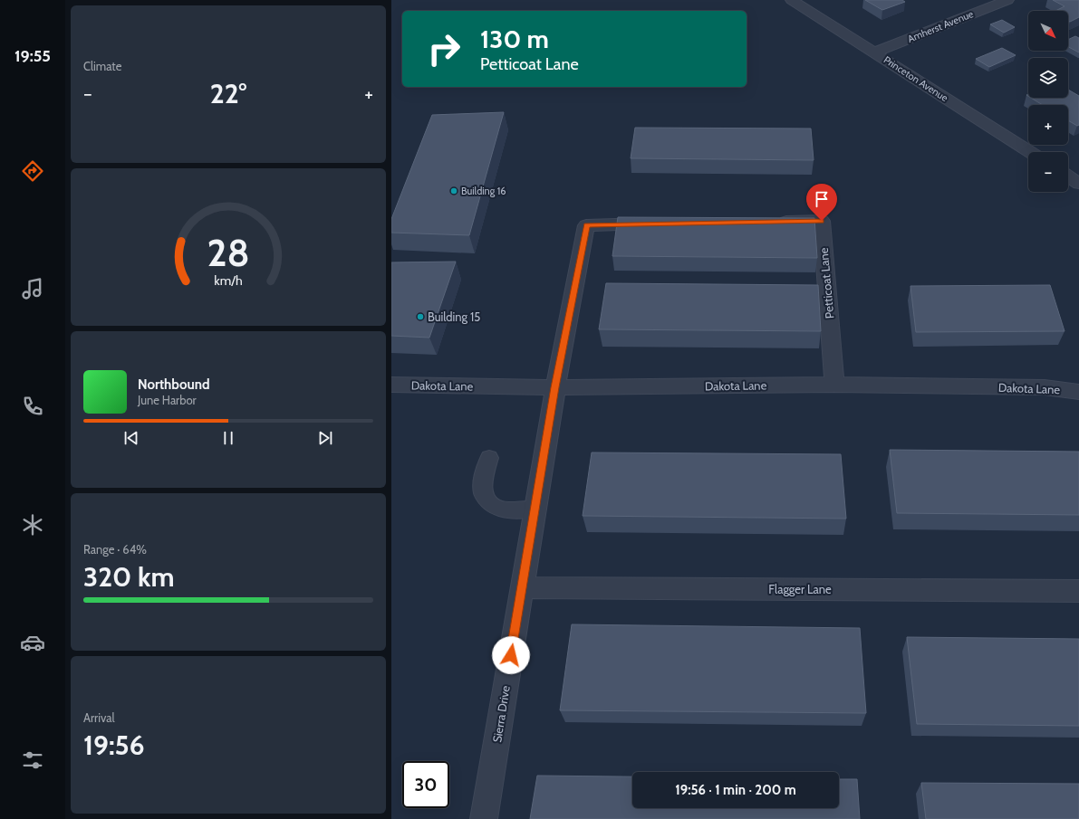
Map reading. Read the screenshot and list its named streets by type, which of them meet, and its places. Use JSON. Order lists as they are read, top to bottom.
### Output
{
  "streets": {
    "street": [
      "Amherst Avenue",
      "Princeton Avenue",
      "Petticoat Lane",
      "Dakota Lane",
      "Flagger Lane",
      "Sierra Drive"
    ]
  },
  "crossings": [
    ["Amherst Avenue", "Princeton Avenue"],
    ["Petticoat Lane", "Dakota Lane"],
    ["Dakota Lane", "Sierra Drive"],
    ["Flagger Lane", "Sierra Drive"]
  ],
  "places": ["Building 16", "Building 15"],
  "north": "bottom right",
  "page": {
    "tabs": "19:55",
    "tile": [
      "Climate",
      ["Range · 64%", "320 km"],
      ["Arrival", "19:56"]
    ],
    "map_buttons": ["+", "−"],
    "turn": ["130 m", "Petticoat Lane"],
    "heat": ["−", "22°", "+"],
    "song": ["Northbound", "June Harbor"],
    "limit": "30",
    "trip": "19:56 · 1 min · 200 m",
    "gauge": ["28", "km/h"]
  }
}
